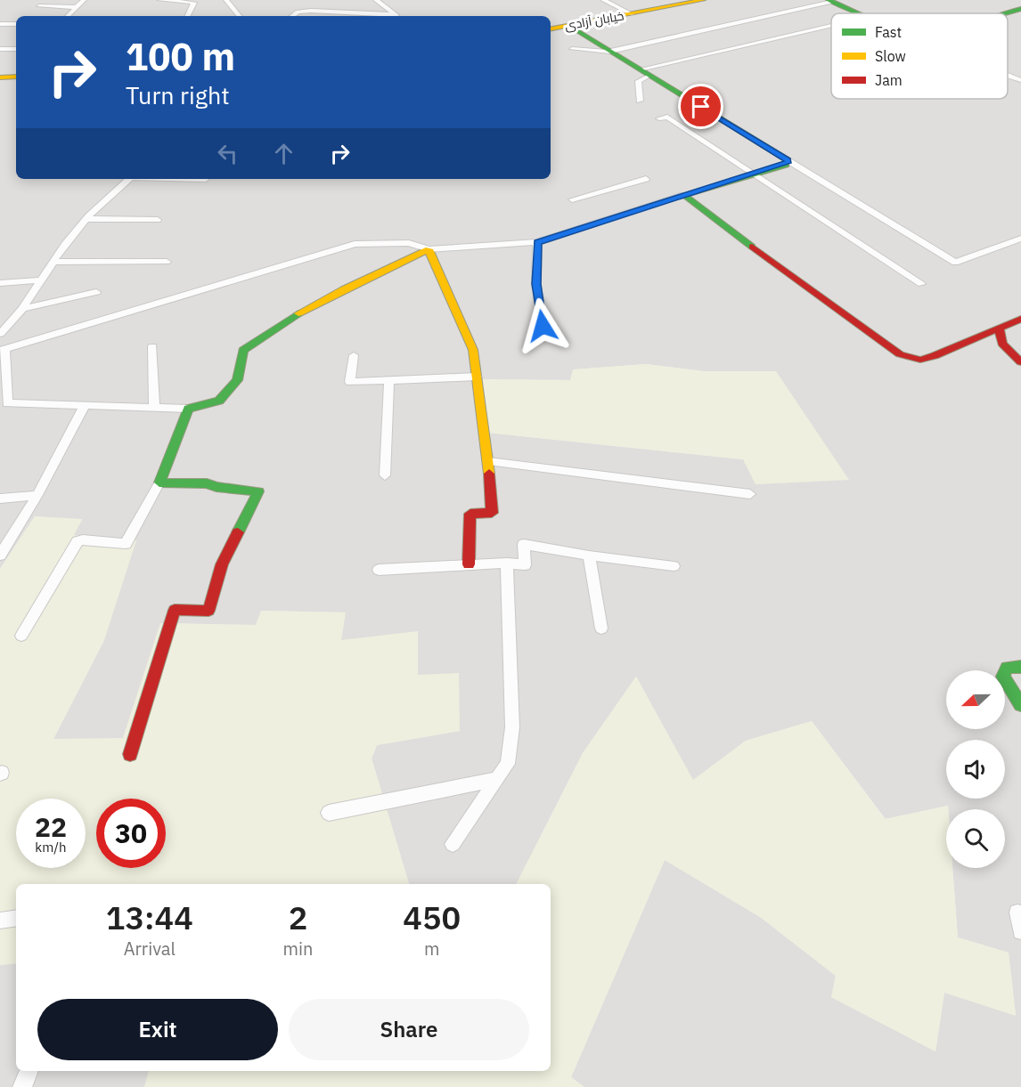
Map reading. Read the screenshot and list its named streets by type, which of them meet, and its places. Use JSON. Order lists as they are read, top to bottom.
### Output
{
  "streets": {
    "main road": ["خیابان آزادی"]
  },
  "legend": ["Fast", "Slow", "Jam"],
  "north": "left",
  "page": {
    "turn": ["100 m", "Turn right"],
    "speed": "22 km/h",
    "limit": "30",
    "eta": [
      "13:44",
      "Arrival",
      "2",
      "min",
      "450",
      "m"
    ],
    "buttons": ["Exit", "Share"]
  }
}
